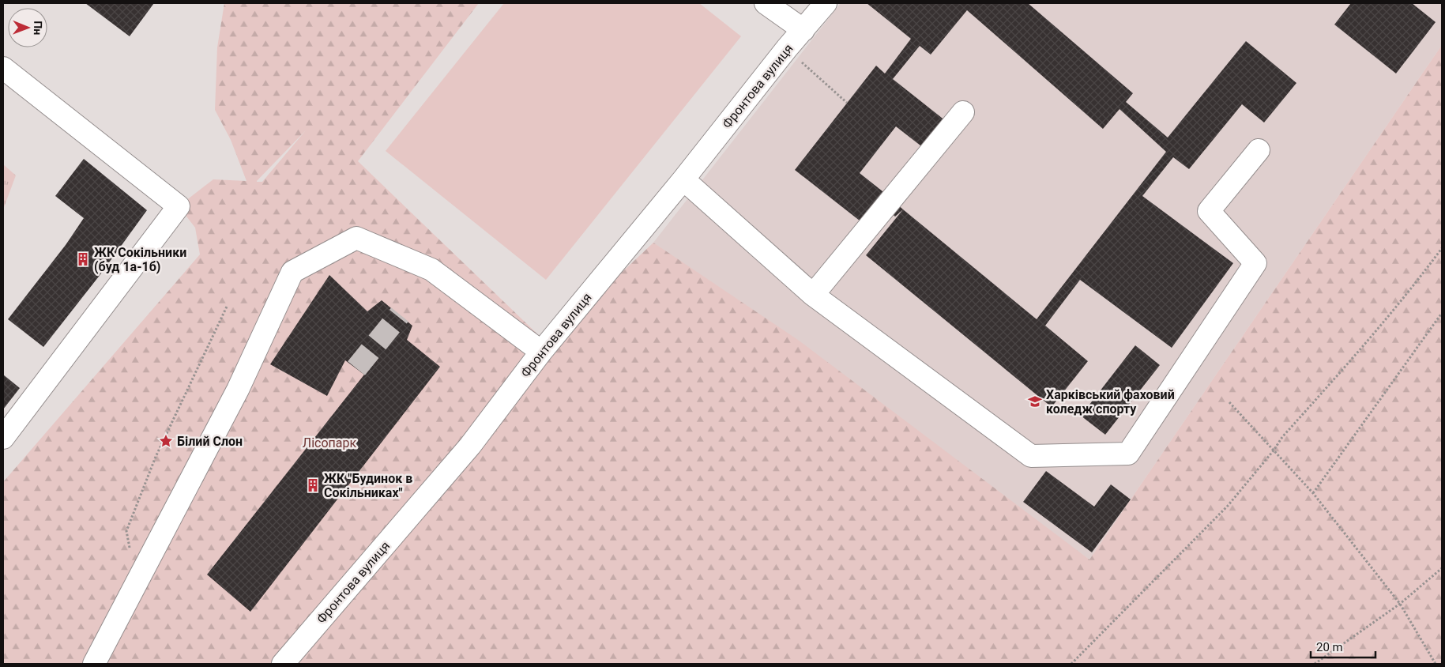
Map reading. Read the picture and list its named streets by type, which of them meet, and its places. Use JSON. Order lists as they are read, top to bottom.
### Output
{
  "streets": {
    "street": ["Фронтова вулиця"]
  },
  "parks": ["Лісопарк"],
  "places": {
    "building": ["ЖК Сокільники (буд 1а-1б)", "ЖК \"Будинок в Сокільниках\""],
    "school or university": ["Харківський фаховий коледж спорту"],
    "place": ["Білий Слон"]
  },
  "scale_bar": "20 m",
  "north": "right"
}
